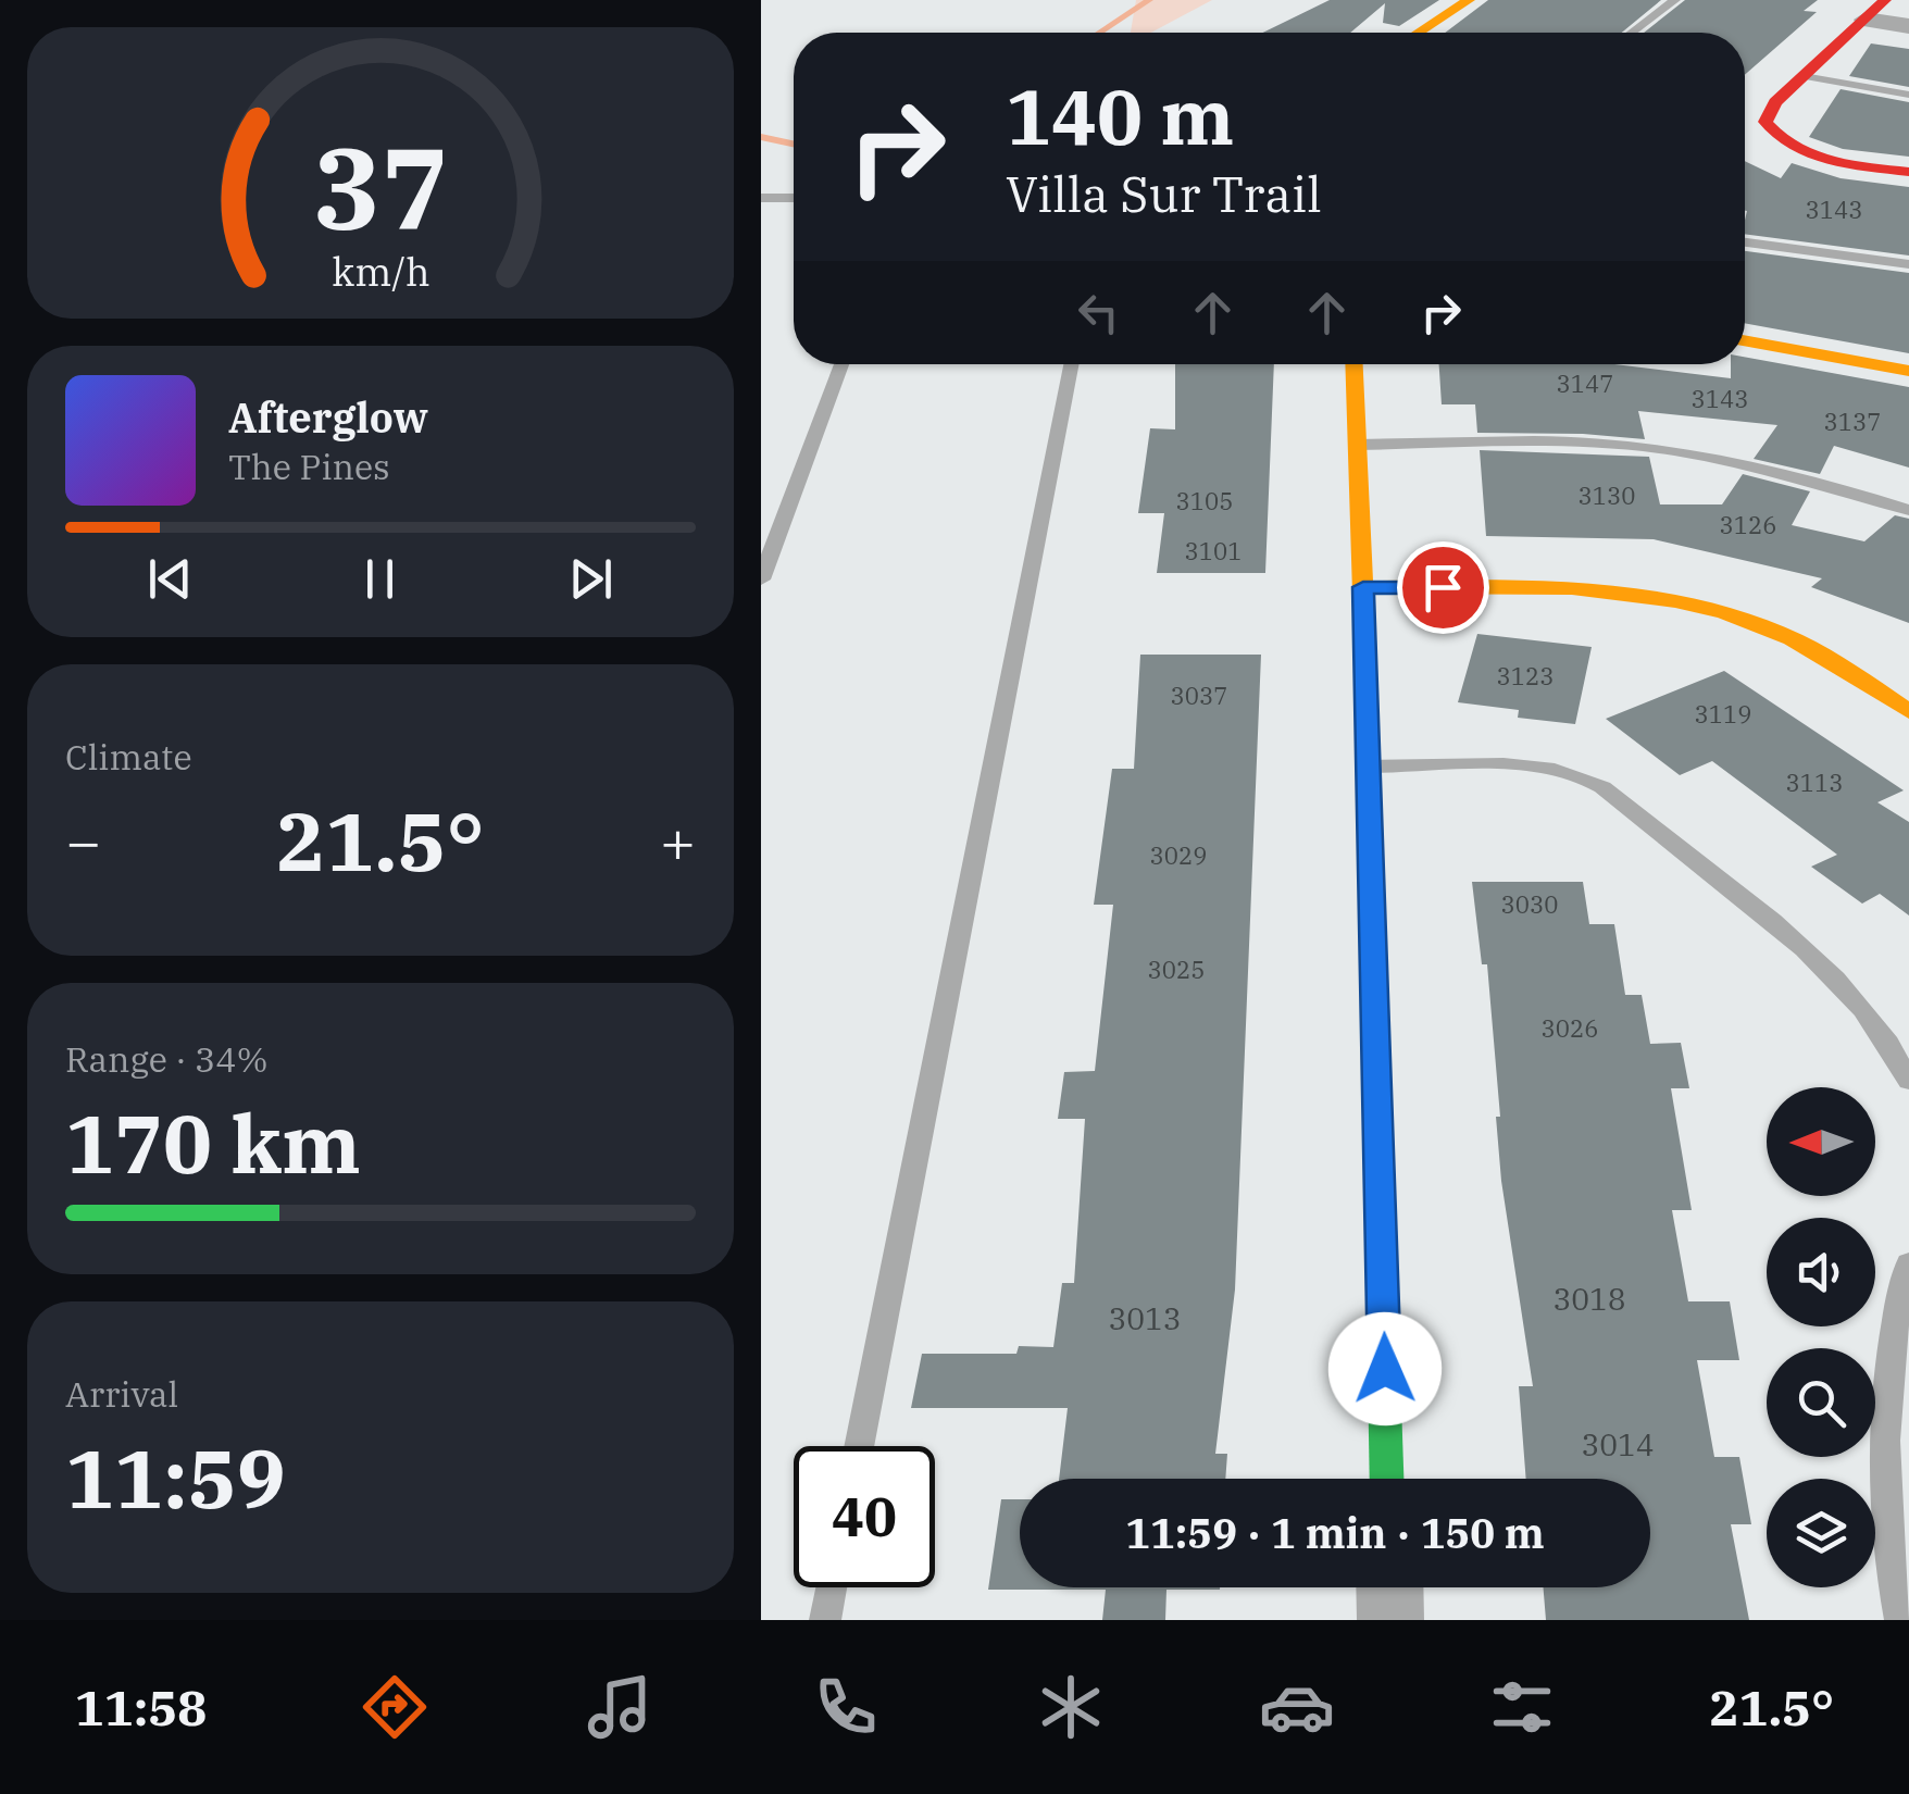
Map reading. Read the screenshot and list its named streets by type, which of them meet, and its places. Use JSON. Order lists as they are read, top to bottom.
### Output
{
  "house_numbers": [
    "3143",
    "3147",
    "3143",
    "3137",
    "3130",
    "3105",
    "3126",
    "3101",
    "3123",
    "3037",
    "3119",
    "3113",
    "3029",
    "3030",
    "3025",
    "3026",
    "3018",
    "3013",
    "3014"
  ],
  "north": "left",
  "page": {
    "turn": ["140 m", "Villa Sur Trail"],
    "song": ["Afterglow", "The Pines"],
    "tile": [
      "Climate",
      ["Range · 34%", "170 km"],
      ["Arrival", "11:59"]
    ],
    "heat": ["−", "21.5°", "+"],
    "limit": "40",
    "trip": "11:59 · 1 min · 150 m",
    "tabs": ["11:58", "21.5°"],
    "gauge": ["37", "km/h"]
  }
}
